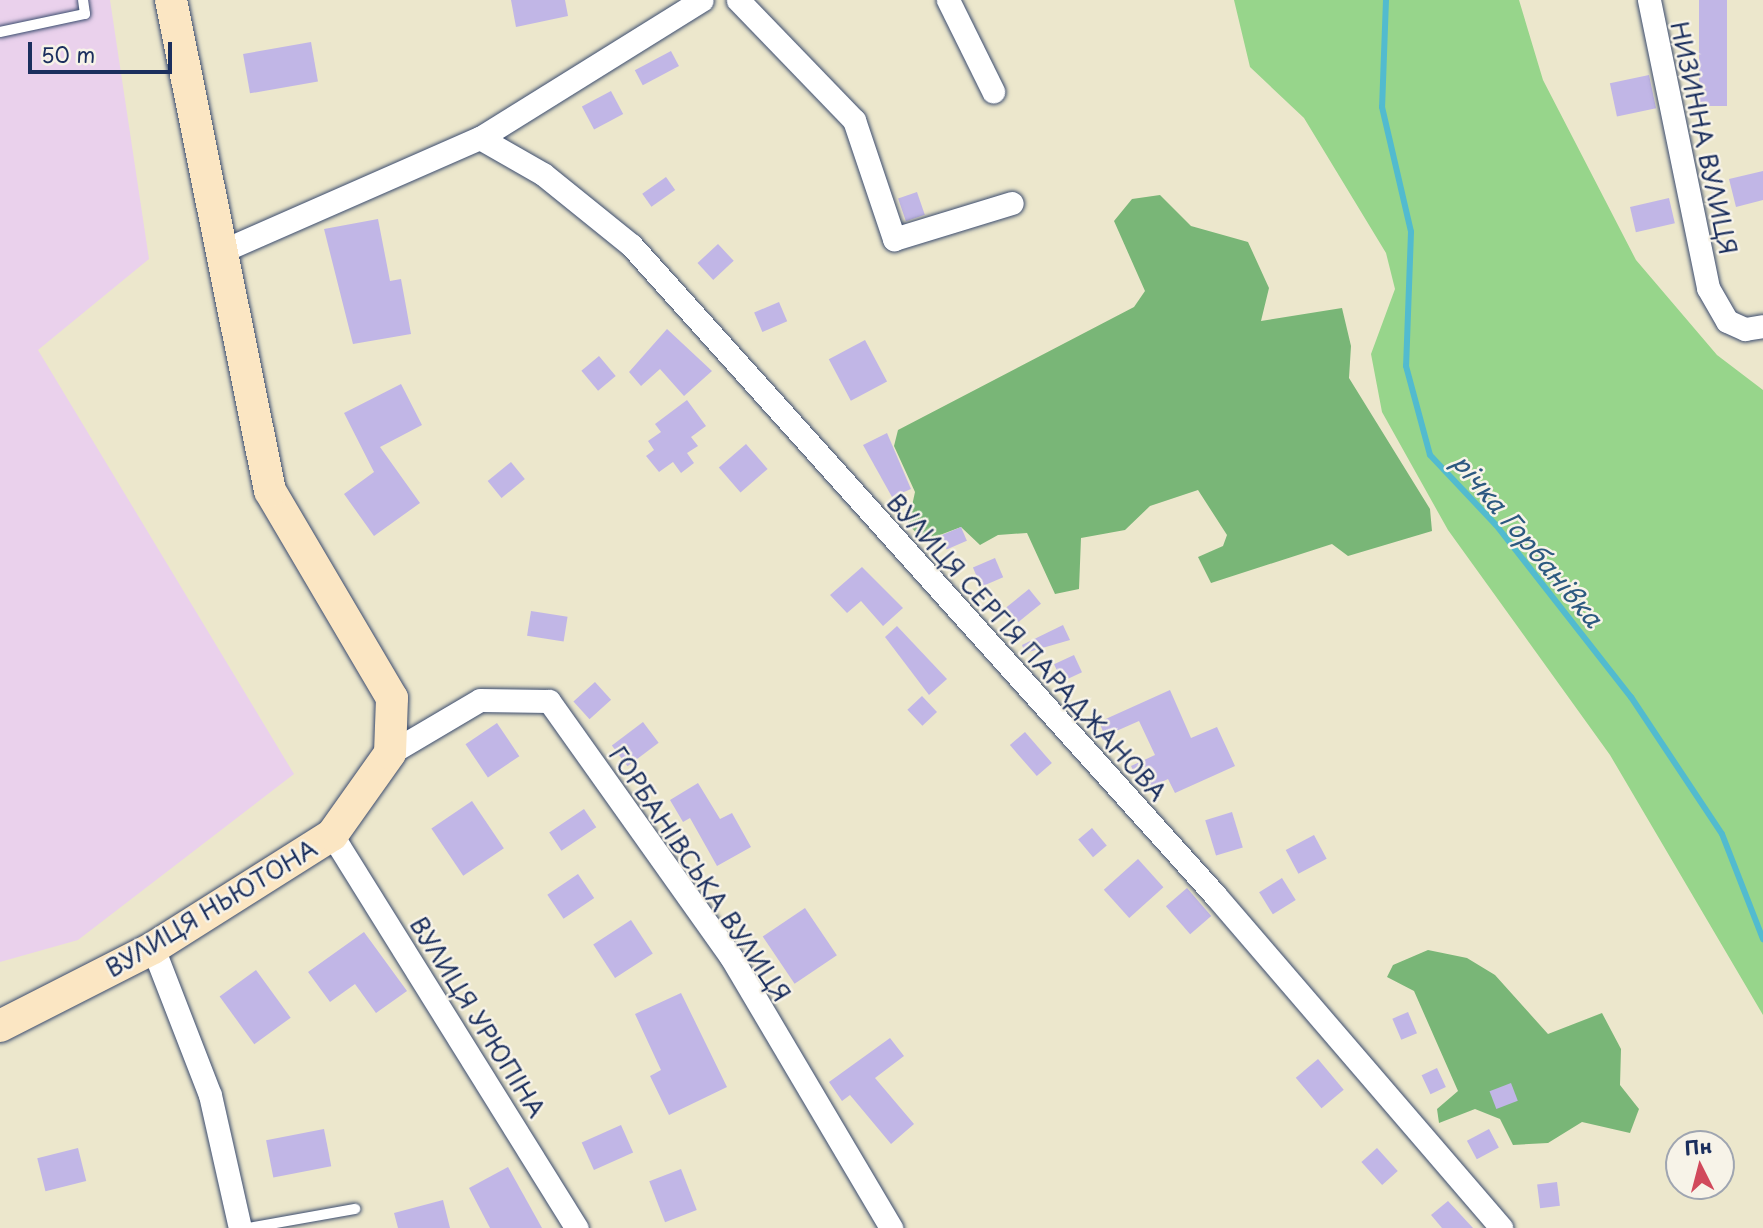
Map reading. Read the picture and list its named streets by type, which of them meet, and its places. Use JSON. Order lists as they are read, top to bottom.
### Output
{
  "streets": {
    "street": [
      "НИЗИННА ВУЛИЦЯ",
      "ВУЛИЦЯ СЕРГІЯ ПАРАДЖАНОВА",
      "ГОРБАНІВСЬКА ВУЛИЦЯ",
      "ВУЛИЦЯ НЬЮТОНА",
      "ВУЛИЦЯ УРЮПІНА"
    ]
  },
  "crossings": [
    ["ГОРБАНІВСЬКА ВУЛИЦЯ", "ВУЛИЦЯ НЬЮТОНА"],
    ["ВУЛИЦЯ НЬЮТОНА", "ВУЛИЦЯ УРЮПІНА"]
  ],
  "water": ["річка Горбанівка"],
  "scale_bar": "50 m",
  "north": "top"
}
